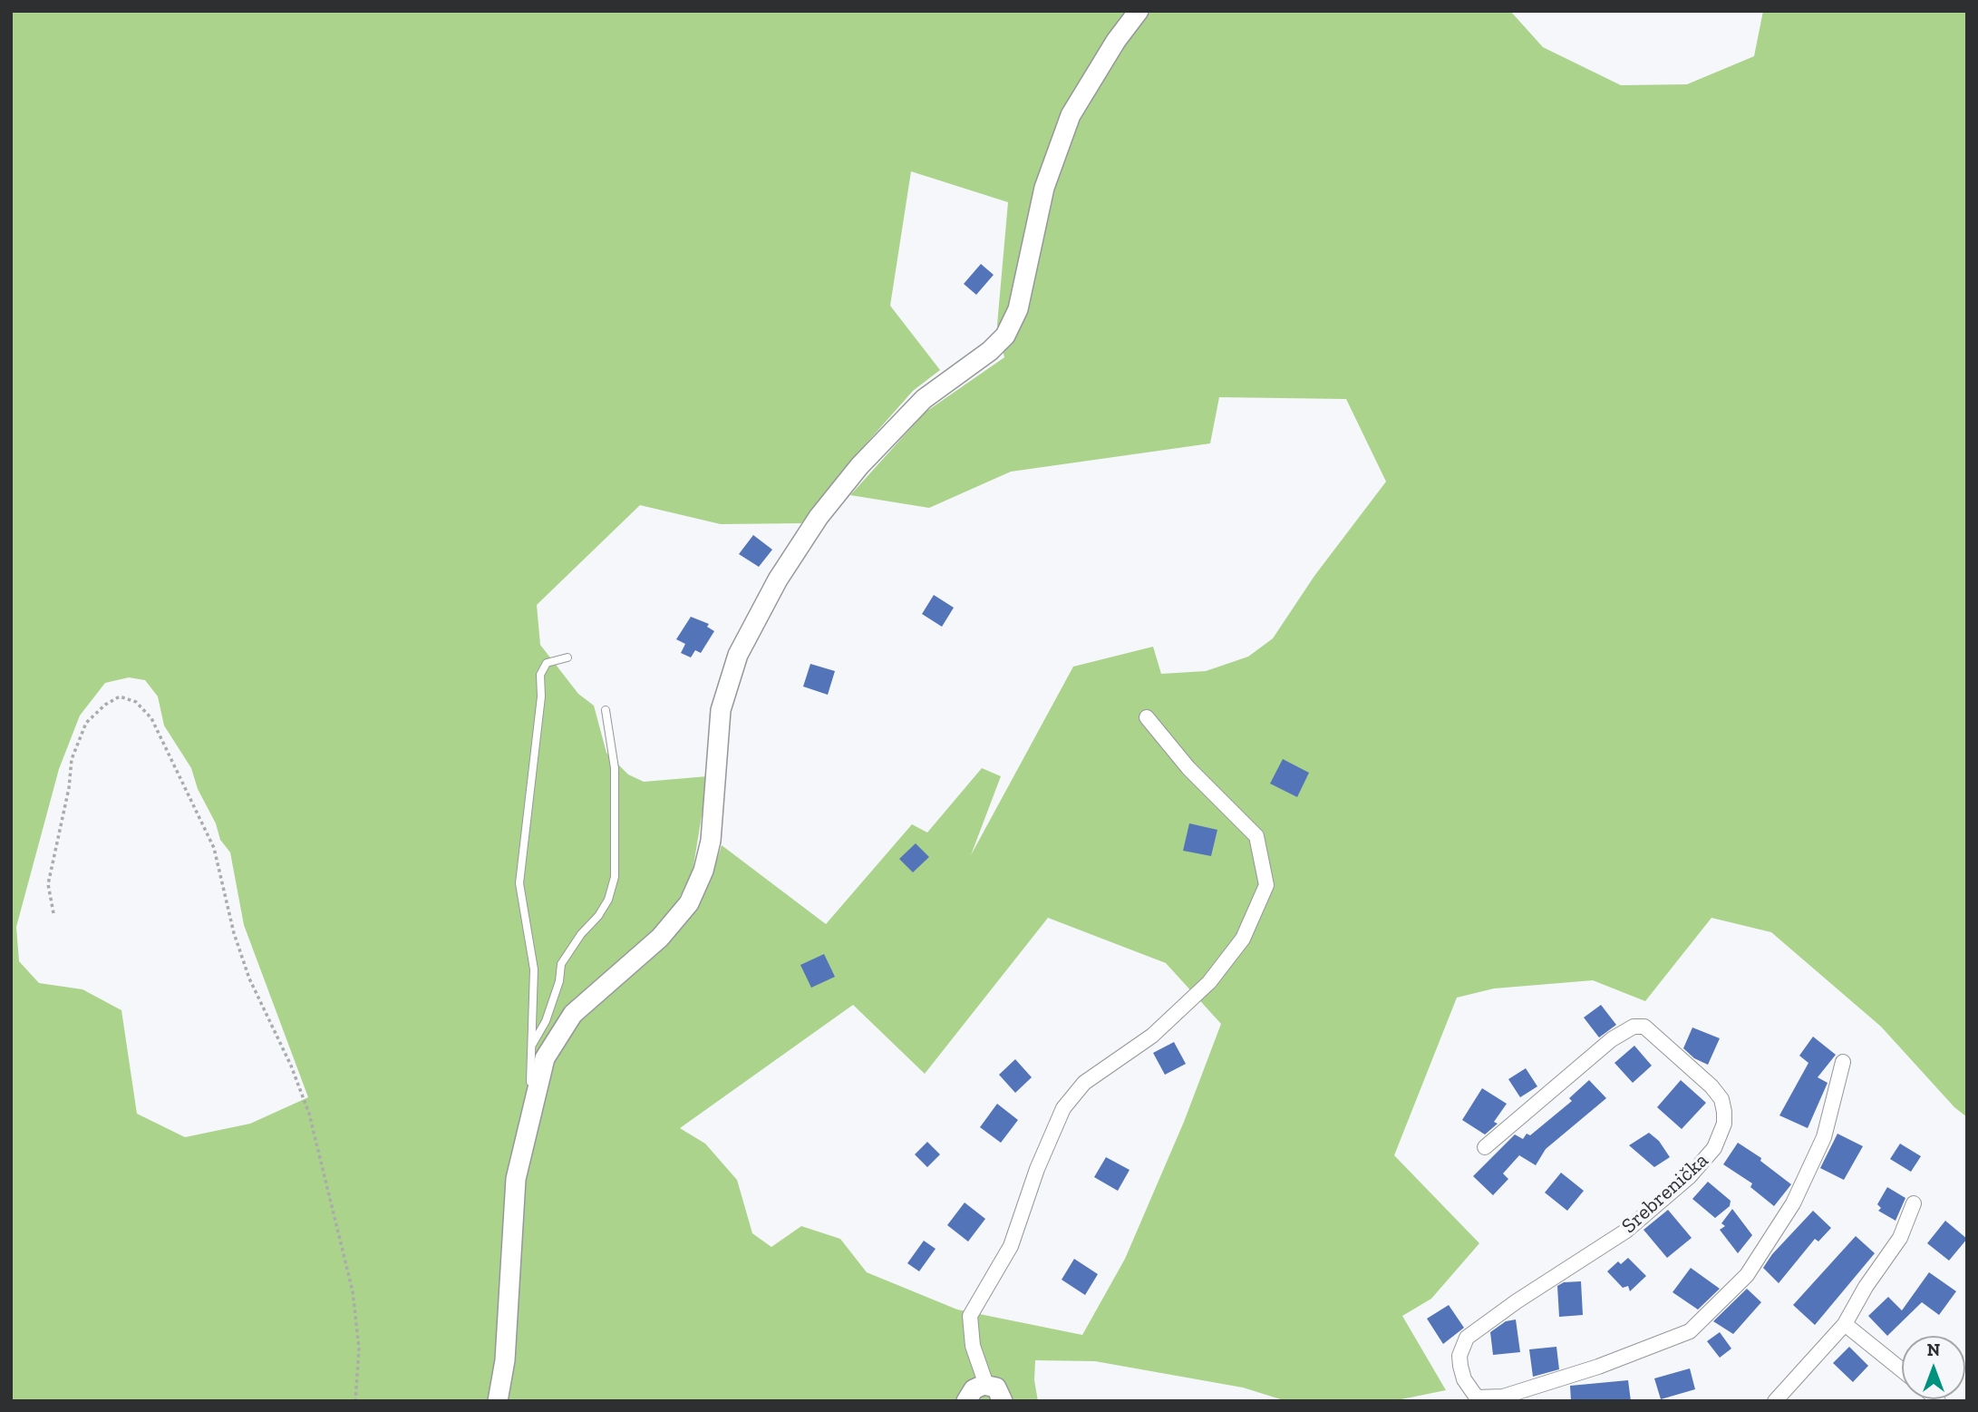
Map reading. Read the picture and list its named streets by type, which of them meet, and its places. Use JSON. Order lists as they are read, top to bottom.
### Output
{
  "streets": {
    "street": ["Srebrenička"]
  },
  "north": "top"
}
